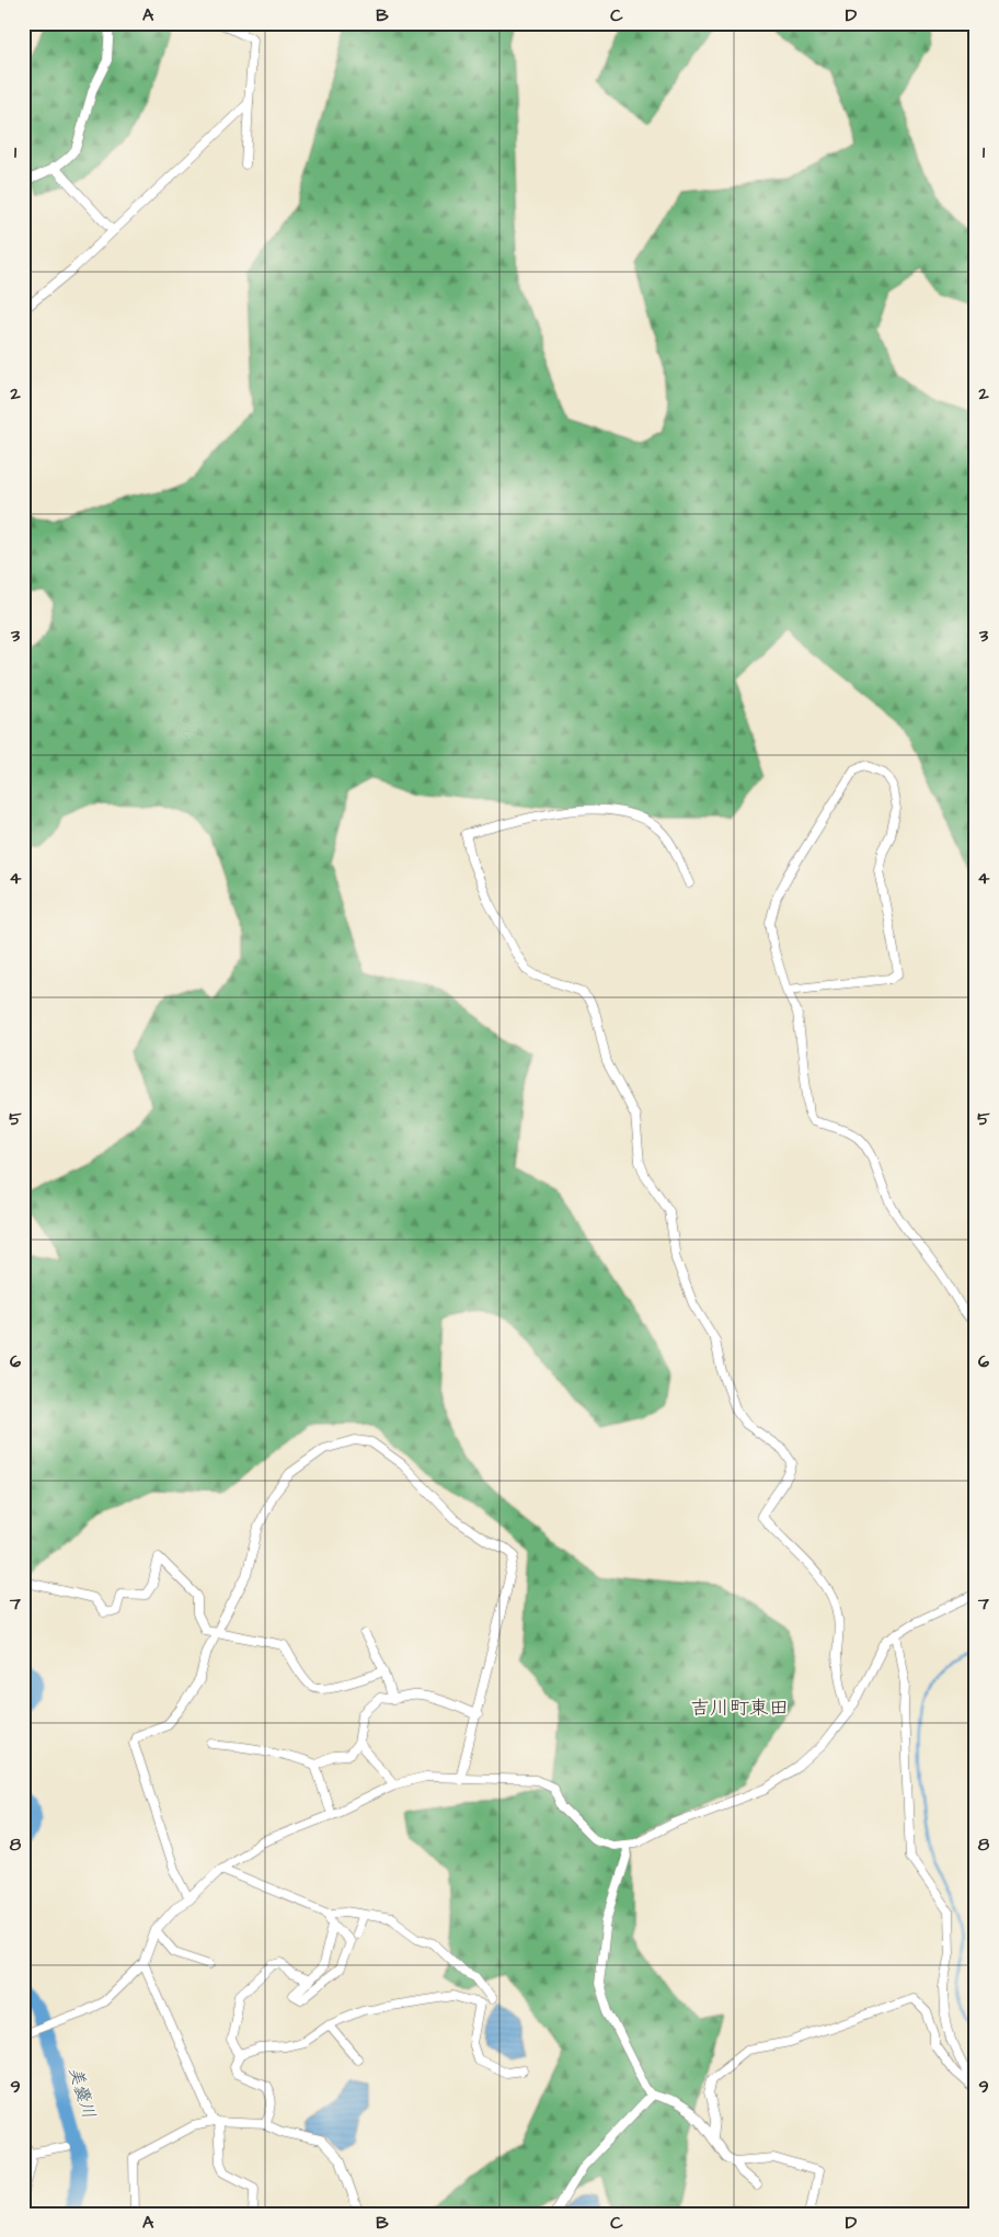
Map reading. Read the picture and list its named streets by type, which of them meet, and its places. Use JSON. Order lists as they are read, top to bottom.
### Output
{
  "districts": ["吉川町東田"],
  "water": ["美嚢川"],
  "grid": {
    "columns": [
      "A",
      "B",
      "C",
      "D"
    ],
    "rows": [
      "1",
      "2",
      "3",
      "4",
      "5",
      "6",
      "7",
      "8",
      "9"
    ]
  }
}
